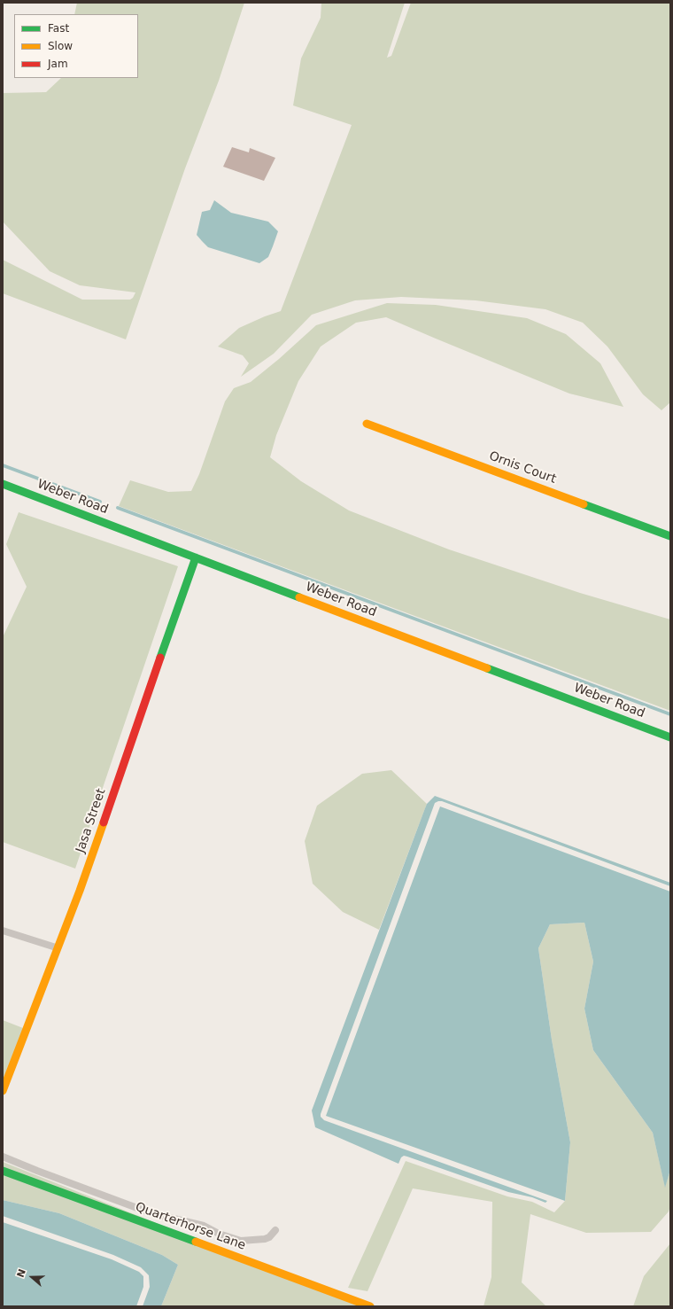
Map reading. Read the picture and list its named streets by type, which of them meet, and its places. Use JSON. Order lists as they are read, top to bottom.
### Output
{
  "streets": {
    "street": [
      "Ornis Court",
      "Weber Road",
      "Jasa Street",
      "Quarterhorse Lane"
    ]
  },
  "crossings": [
    ["Weber Road", "Jasa Street"]
  ],
  "legend": ["Fast", "Slow", "Jam"],
  "north": "left"
}
